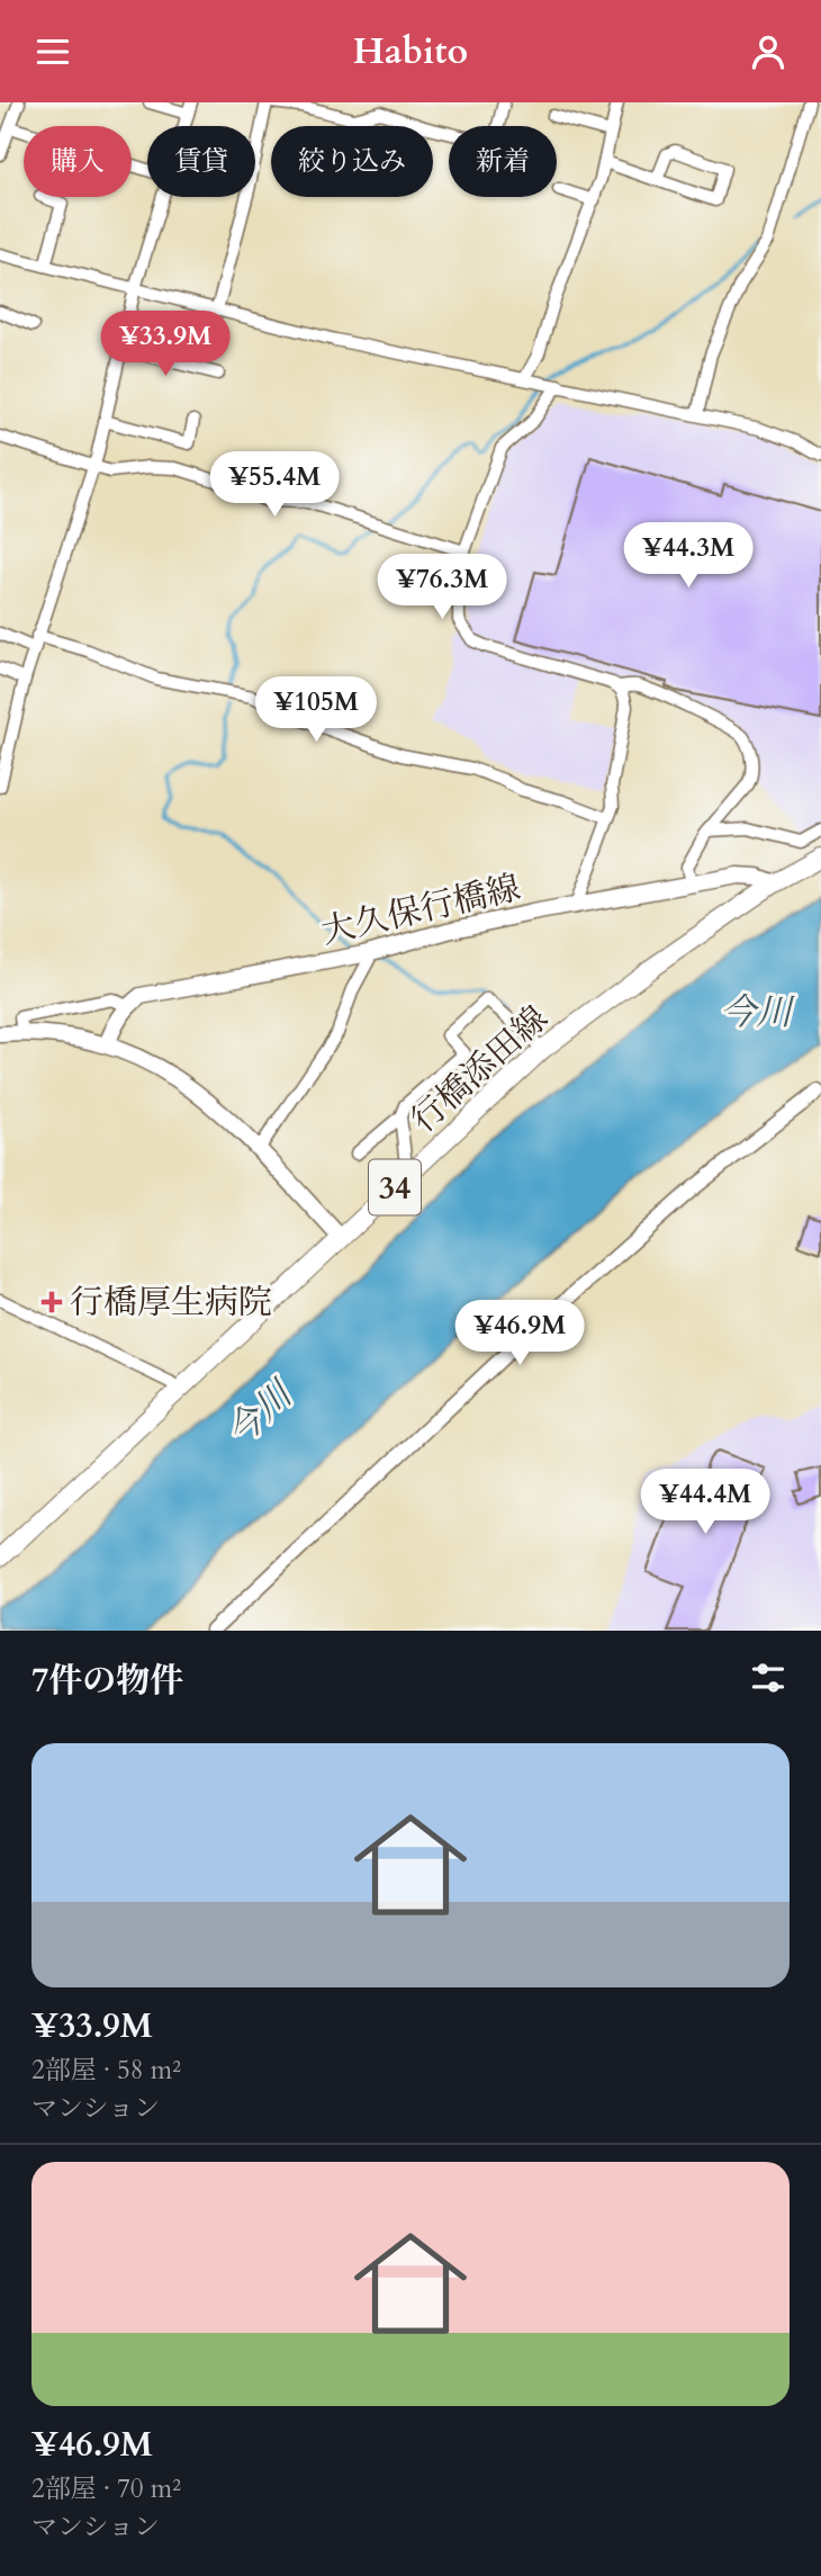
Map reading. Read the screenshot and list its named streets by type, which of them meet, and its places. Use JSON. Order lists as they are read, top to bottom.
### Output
{
  "streets": {
    "main road": ["大久保行橋線", "行橋添田線", "34"]
  },
  "crossings": [
    ["大久保行橋線", "行橋添田線"]
  ],
  "water": ["今川"],
  "places": {
    "health": ["行橋厚生病院"]
  },
  "page": {
    "header": "Habito",
    "chip": [
      "購入",
      "賃貸",
      "絞り込み",
      "新着"
    ],
    "price": [
      "¥33.9M",
      "¥55.4M",
      "¥44.3M",
      "¥76.3M",
      "¥105M",
      "¥46.9M",
      "¥44.4M"
    ],
    "heading": "7件の物件",
    "list": [
      {
        "name": "¥33.9M",
        "note": "2部屋 · 58 m² · マンション"
      },
      {
        "name": "¥46.9M",
        "note": "2部屋 · 70 m² · マンション"
      }
    ]
  }
}
